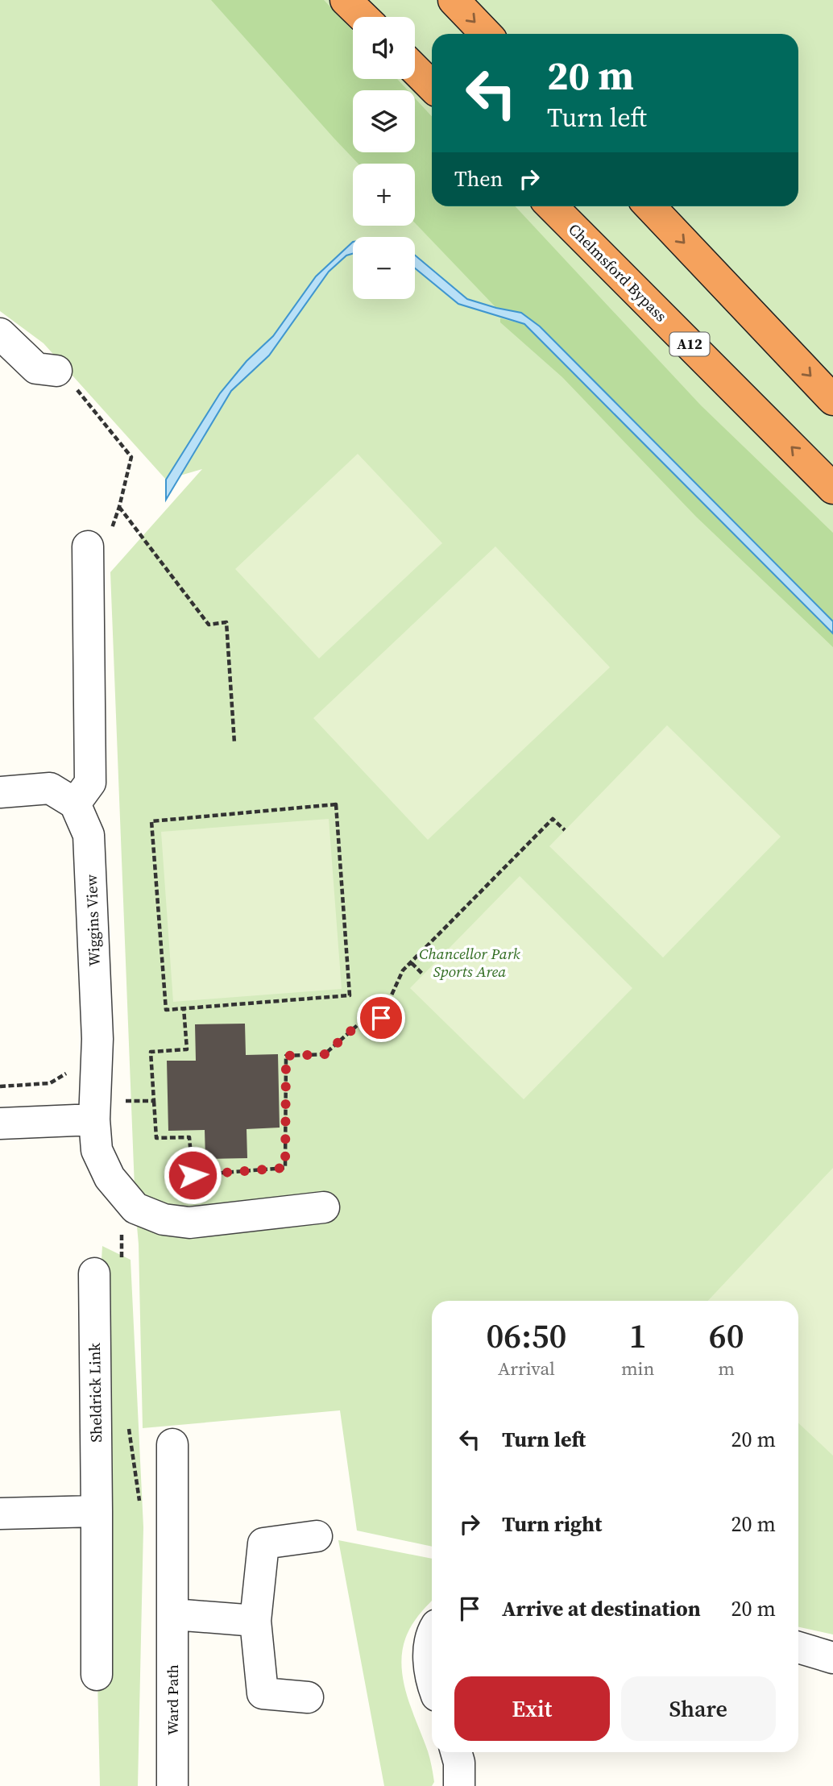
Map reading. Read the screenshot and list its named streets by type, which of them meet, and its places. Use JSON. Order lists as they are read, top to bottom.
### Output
{
  "streets": {
    "highway": ["Chelmsford Bypass", "A12"],
    "street": ["Wiggins View", "Sheldrick Link", "Ward Path"]
  },
  "parks": ["Chancellor Park Sports Area"],
  "page": {
    "map_buttons": ["+", "−"],
    "turn": ["20 m", "Turn left"],
    "then": "Then",
    "eta": [
      "06:50",
      "Arrival",
      "1",
      "min",
      "60",
      "m"
    ],
    "list": [
      {
        "name": "Turn left",
        "value": "20 m"
      },
      {
        "name": "Turn right",
        "value": "20 m"
      },
      {
        "name": "Arrive at destination",
        "value": "20 m"
      }
    ],
    "buttons": ["Exit", "Share"]
  }
}
